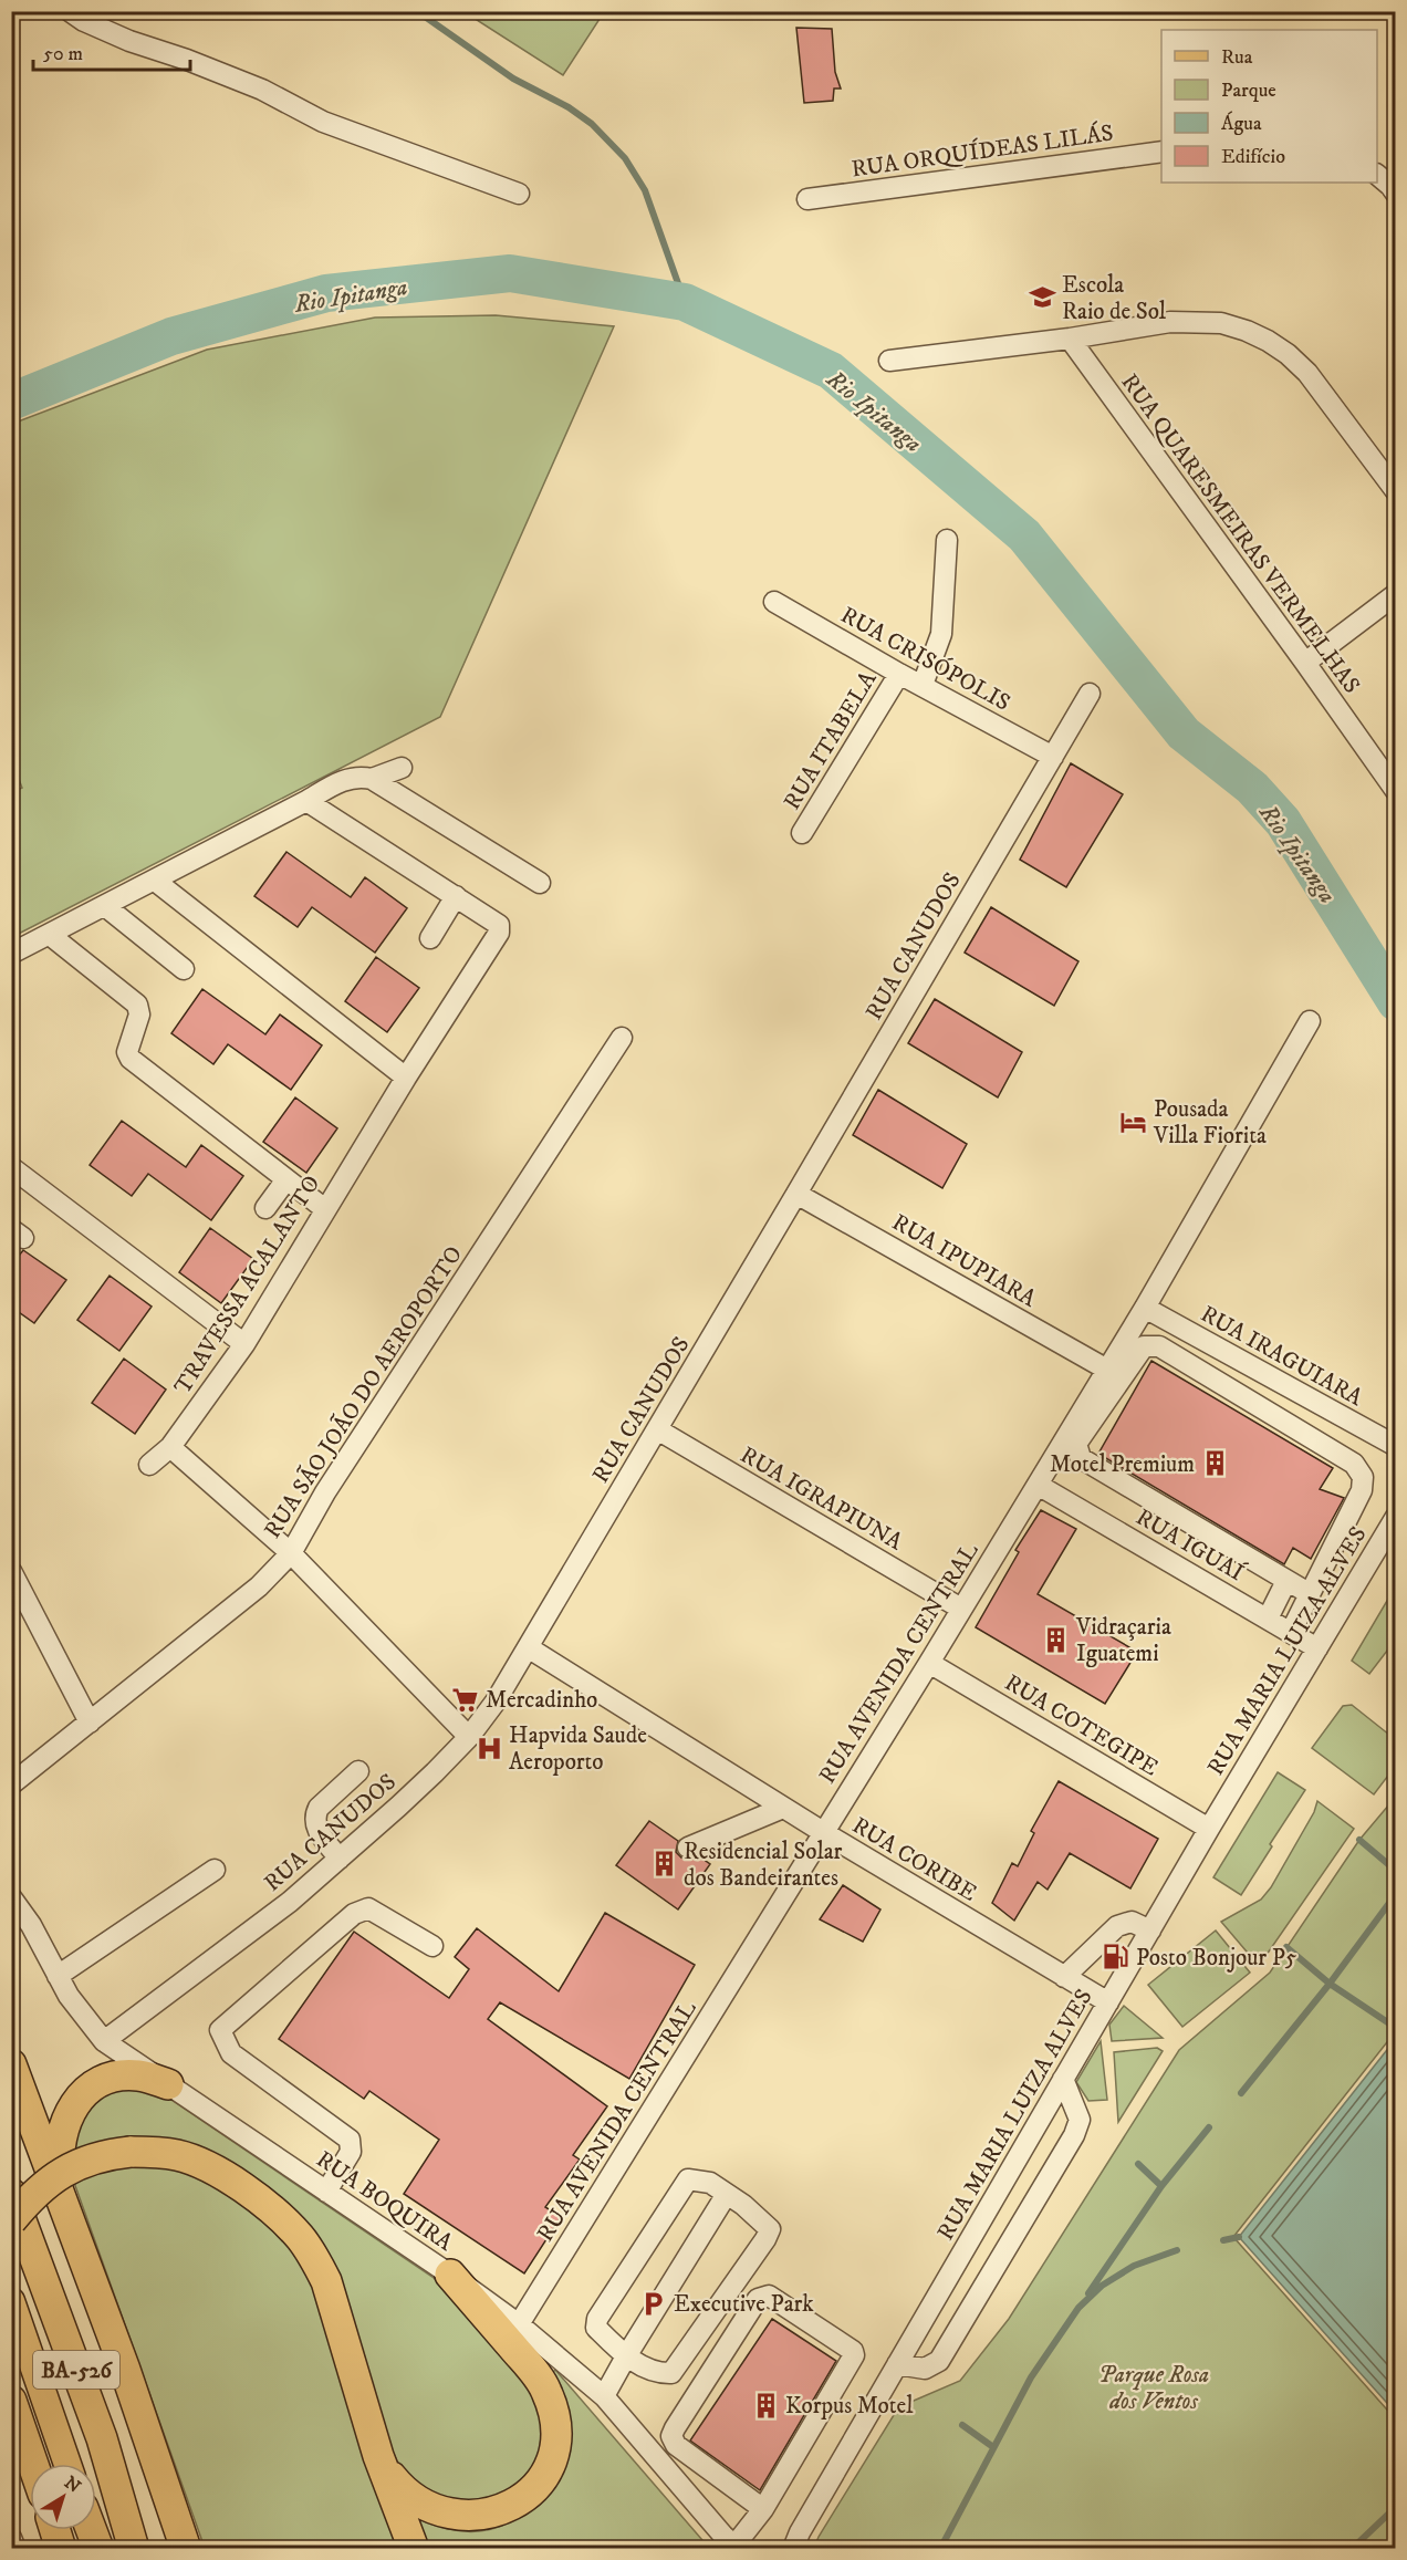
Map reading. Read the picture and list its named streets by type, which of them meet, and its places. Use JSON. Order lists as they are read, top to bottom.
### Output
{
  "streets": {
    "highway": ["BA-526"],
    "street": [
      "RUA ORQUÍDEAS LILÁS",
      "RUA QUARESMEIRAS VERMELHAS",
      "RUA CRISÓPOLIS",
      "RUA ITABELA",
      "RUA CANUDOS",
      "RUA IPUPIARA",
      "TRAVESSA ACALANTO",
      "RUA IRAGUIARA",
      "RUA SÃO JOÃO DO AEROPORTO",
      "RUA IGRAPIUNA",
      "RUA IGUAÍ",
      "RUA MARIA LUIZA ALVES",
      "RUA AVENIDA CENTRAL",
      "RUA COTEGIPE",
      "RUA CORIBE",
      "RUA BOQUIRA"
    ]
  },
  "crossings": [
    ["RUA CRISÓPOLIS", "RUA ITABELA"],
    ["RUA CRISÓPOLIS", "RUA CANUDOS"],
    ["RUA CANUDOS", "RUA IPUPIARA"],
    ["RUA CANUDOS", "RUA IGRAPIUNA"],
    ["RUA CANUDOS", "RUA CORIBE"],
    ["RUA CANUDOS", "RUA BOQUIRA"],
    ["RUA IPUPIARA", "RUA AVENIDA CENTRAL"],
    ["RUA IRAGUIARA", "RUA AVENIDA CENTRAL"],
    ["RUA IGRAPIUNA", "RUA AVENIDA CENTRAL"],
    ["RUA IGUAÍ", "RUA MARIA LUIZA ALVES"],
    ["RUA IGUAÍ", "RUA AVENIDA CENTRAL"],
    ["RUA MARIA LUIZA ALVES", "RUA COTEGIPE"],
    ["RUA MARIA LUIZA ALVES", "RUA CORIBE"],
    ["RUA AVENIDA CENTRAL", "RUA COTEGIPE"],
    ["RUA AVENIDA CENTRAL", "RUA CORIBE"],
    ["RUA AVENIDA CENTRAL", "RUA BOQUIRA"]
  ],
  "water": ["Rio Ipitanga"],
  "parks": ["Parque Rosa dos Ventos"],
  "places": {
    "school or university": ["Escola Raio de Sol"],
    "hotel": ["Pousada Villa Fiorita"],
    "building": [
      "Motel Premium",
      "Vidraçaria Iguatemi",
      "Residencial Solar dos Bandeirantes",
      "Korpus Motel"
    ],
    "supermarket": ["Mercadinho"],
    "hospital": ["Hapvida Saude Aeroporto"],
    "fuel station": ["Posto Bonjour P5"],
    "parking": ["Executive Park"]
  },
  "legend": [
    "Rua",
    "Parque",
    "Água",
    "Edifício"
  ],
  "scale_bar": "50 m",
  "north": "top right"
}
